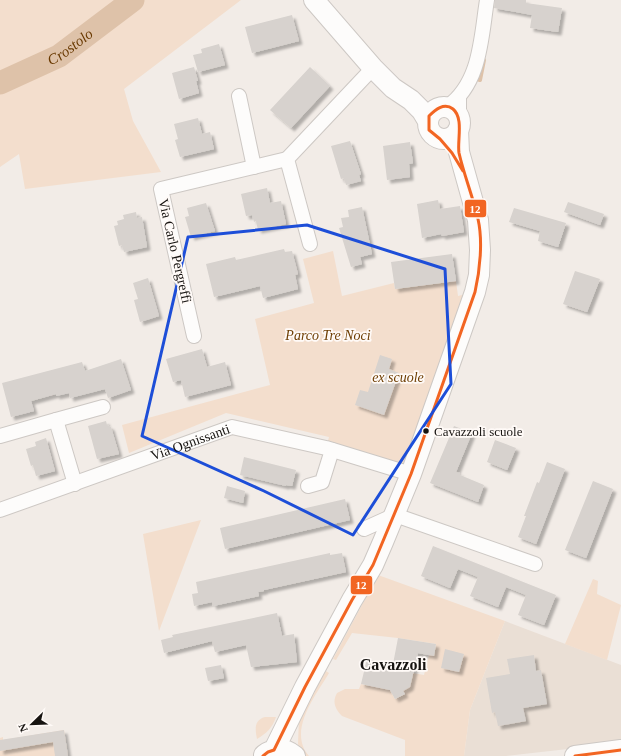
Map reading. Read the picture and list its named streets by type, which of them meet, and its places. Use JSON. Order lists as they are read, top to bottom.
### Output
{
  "streets": {
    "street": ["Via Carlo Pergreffi", "Via Ognissanti"]
  },
  "districts": ["Cavazzoli"],
  "water": ["Crostolo"],
  "parks": ["Parco Tre Noci", "ex scuole"],
  "places": ["Cavazzoli scuole"],
  "lines": ["transit line 12"],
  "north": "bottom left"
}
